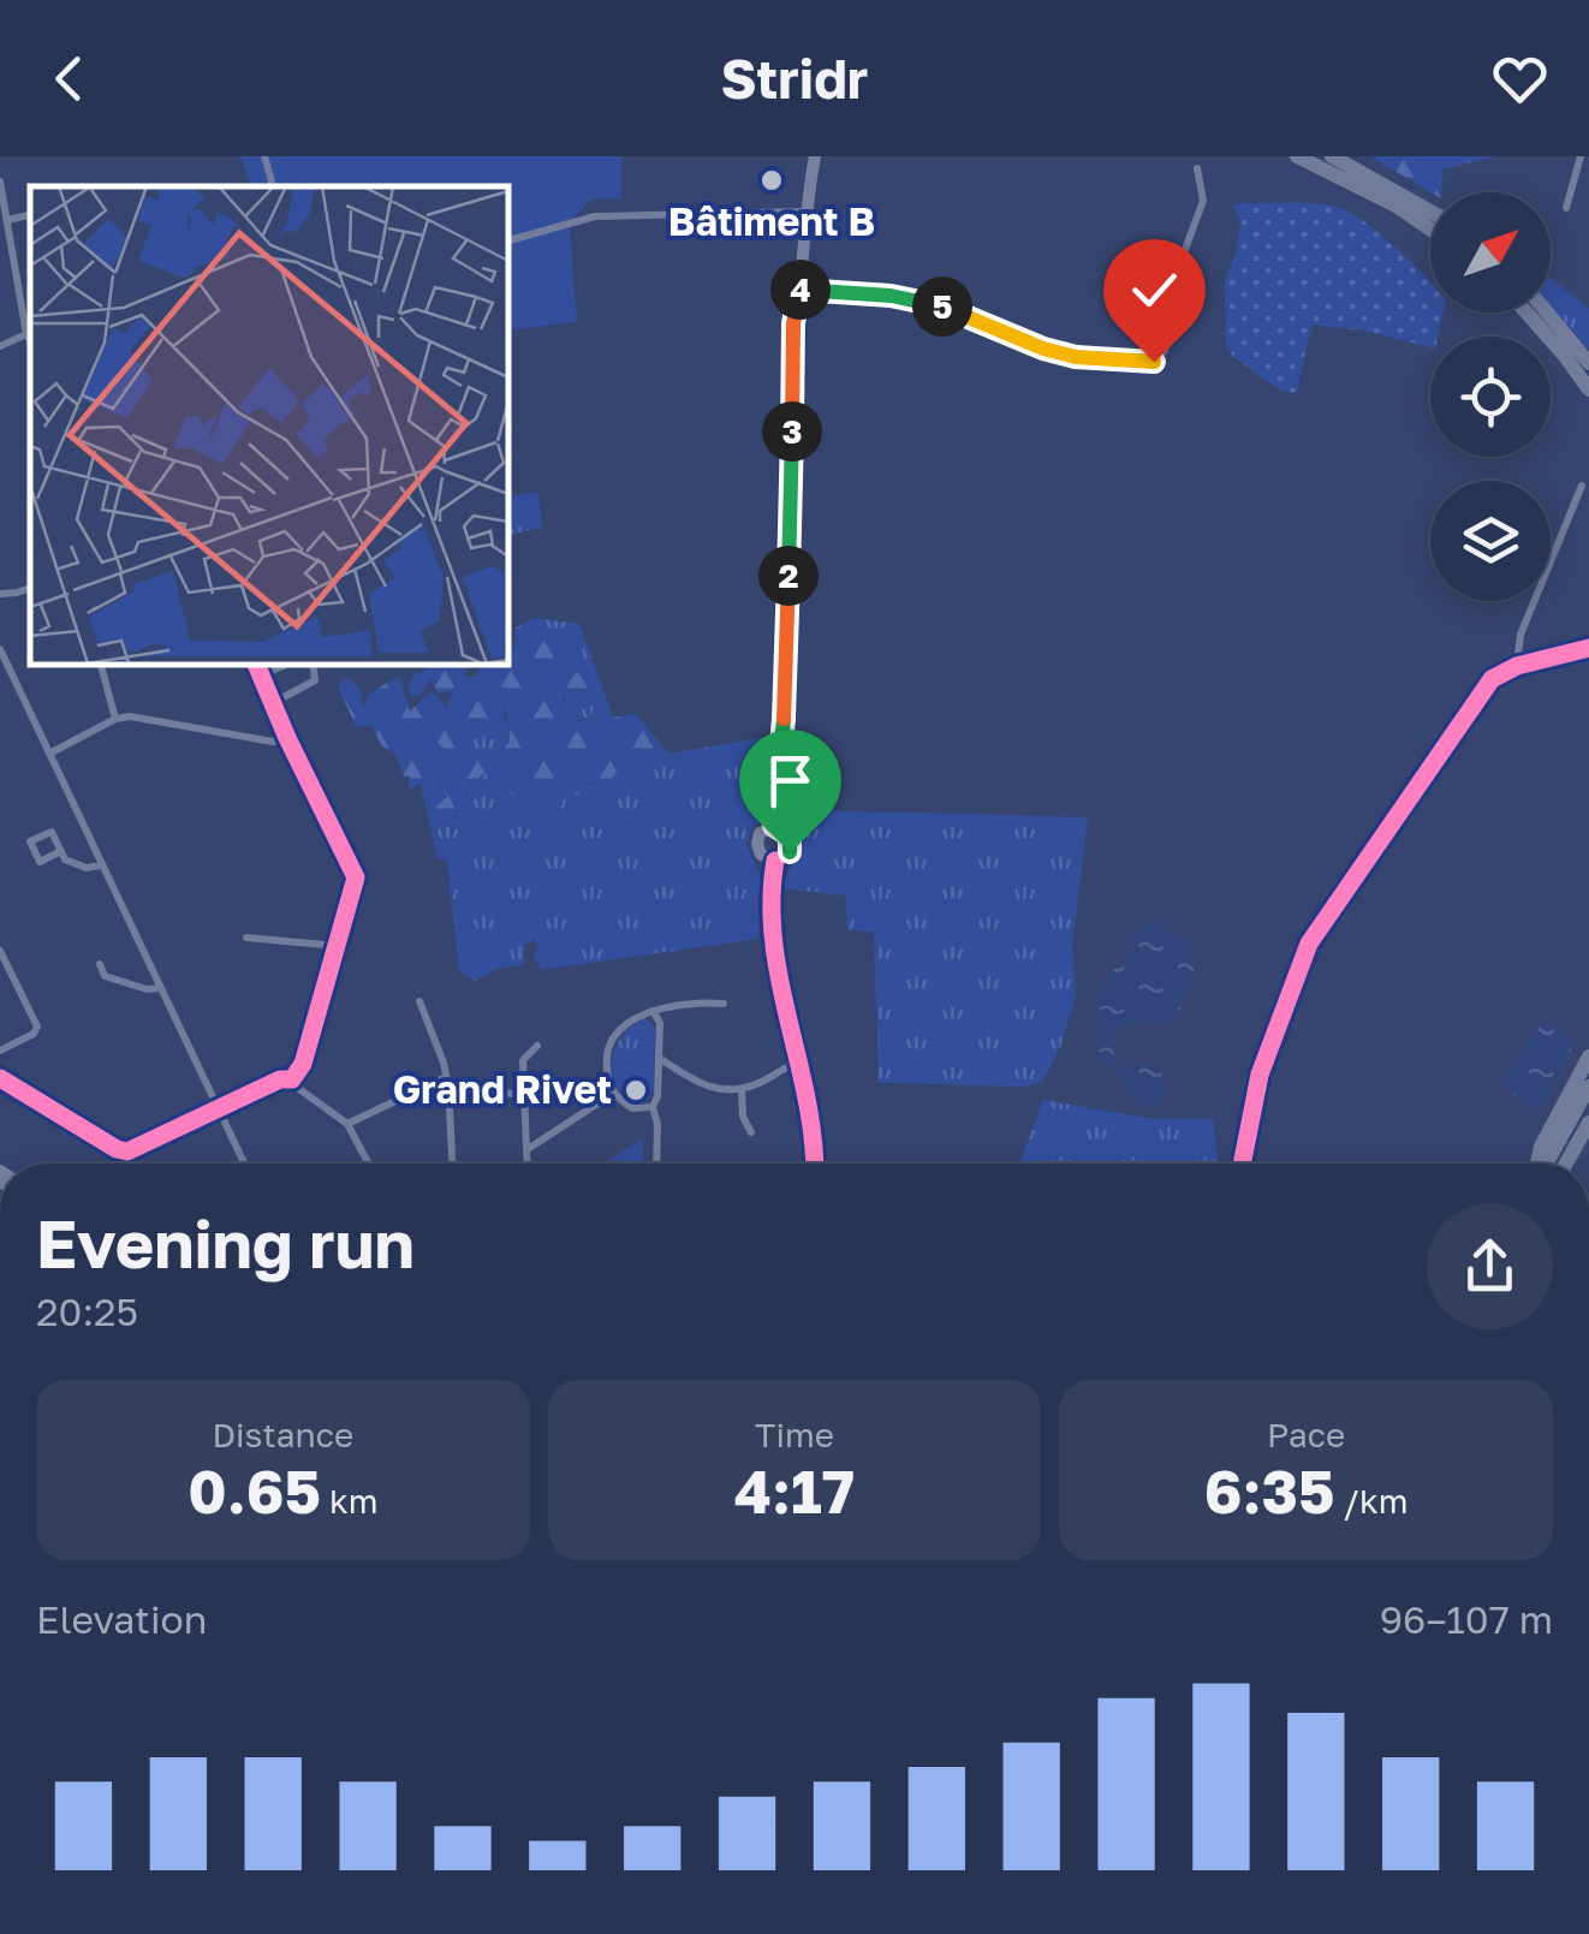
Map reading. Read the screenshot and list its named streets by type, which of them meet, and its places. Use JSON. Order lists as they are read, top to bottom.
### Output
{
  "places": ["Bâtiment B", "Grand Rivet"],
  "north": "top right",
  "page": {
    "header": "Stridr",
    "pins": [
      "4",
      "5",
      "3",
      "2"
    ],
    "heading": ["Evening run", "20:25"],
    "stats": [
      ["Distance", "0.65 km"],
      ["Time", "4:17"],
      ["Pace", "6:35 /km"]
    ],
    "chart": ["Elevation", "96–107 m"]
  }
}
